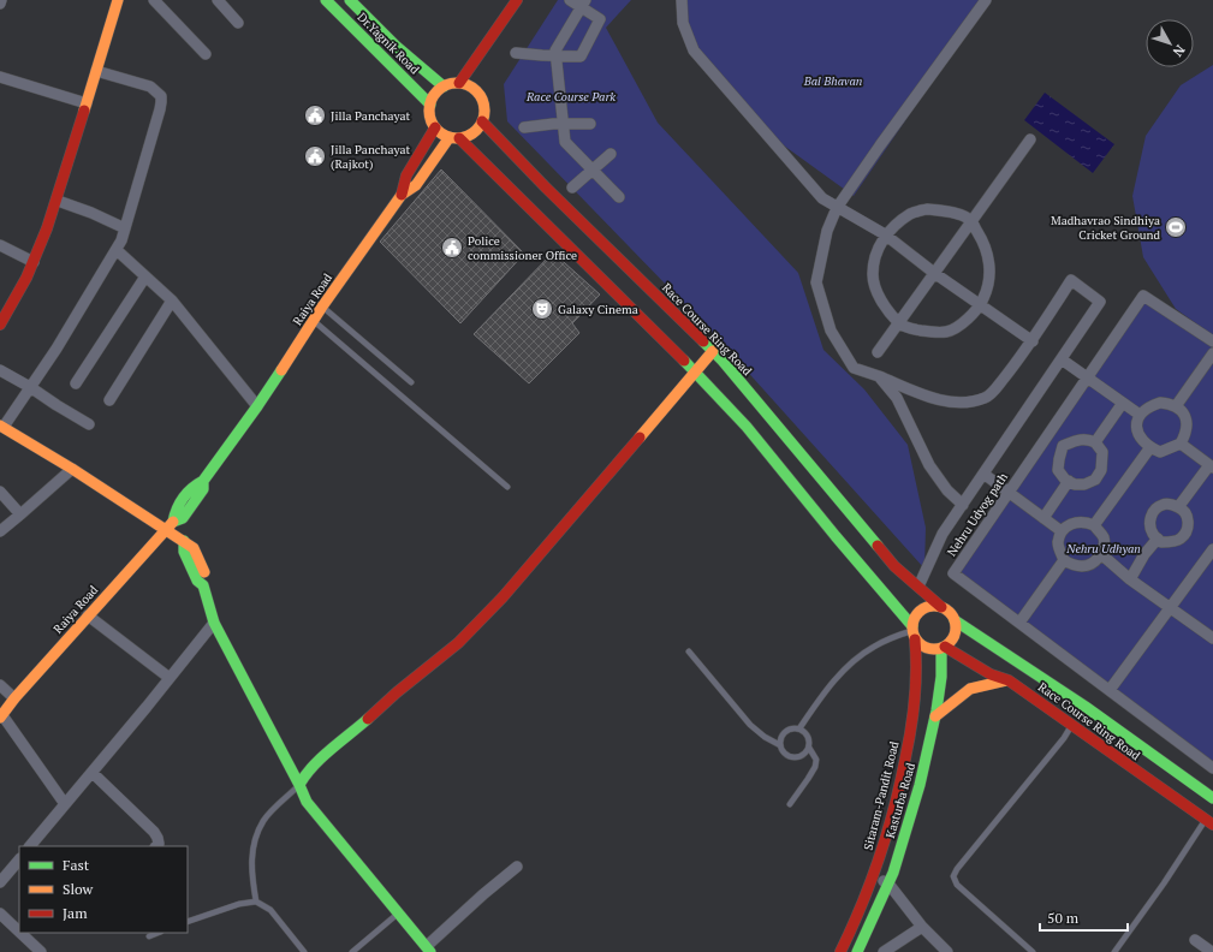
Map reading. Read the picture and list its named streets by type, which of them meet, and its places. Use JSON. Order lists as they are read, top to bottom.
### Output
{
  "streets": {
    "main road": [
      "Dr.Yagnik Road",
      "Raiya Road",
      "Race Course Ring Road",
      "Sitaram-Pandit Road",
      "Kasturba Road"
    ],
    "street": ["Nehru Udyog path"]
  },
  "crossings": [
    ["Dr.Yagnik Road", "Raiya Road"],
    ["Dr.Yagnik Road", "Race Course Ring Road"],
    ["Raiya Road", "Race Course Ring Road"],
    ["Race Course Ring Road", "Sitaram-Pandit Road"],
    ["Race Course Ring Road", "Kasturba Road"],
    ["Sitaram-Pandit Road", "Kasturba Road"]
  ],
  "parks": ["Bal Bhavan", "Race Course Park", "Nehru Udhyan"],
  "places": {
    "public building": ["Jilla Panchayat", "Jilla Panchayat (Rajkot)", "Police commissioner Office"],
    "sports": ["Madhavrao Sindhiya Cricket Ground"],
    "theatre": ["Galaxy Cinema"]
  },
  "legend": ["Fast", "Slow", "Jam"],
  "scale_bar": "50 m",
  "north": "bottom right"
}
